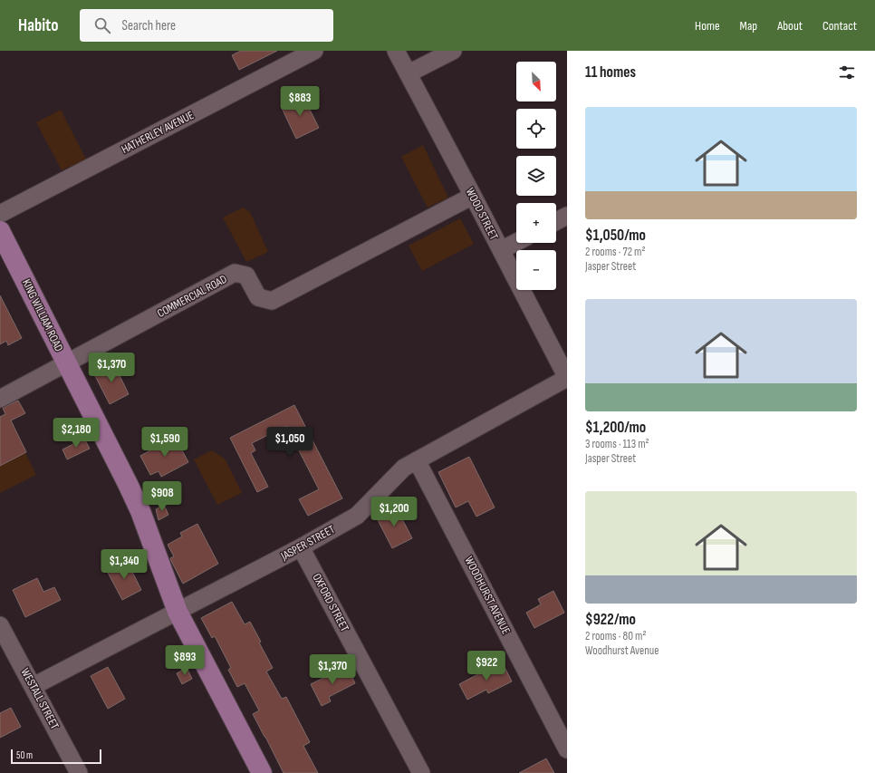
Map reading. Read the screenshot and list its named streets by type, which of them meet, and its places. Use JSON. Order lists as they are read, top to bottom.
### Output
{
  "streets": {
    "main road": ["KING WILLIAM ROAD"],
    "street": [
      "HATHERLEY AVENUE",
      "WOOD STREET",
      "COMMERCIAL ROAD",
      "JASPER STREET",
      "WOODHURST AVENUE",
      "OXFORD STREET",
      "WESTALL STREET"
    ]
  },
  "crossings": [
    ["WOOD STREET", "COMMERCIAL ROAD"],
    ["WOOD STREET", "JASPER STREET"],
    ["COMMERCIAL ROAD", "KING WILLIAM ROAD"],
    ["KING WILLIAM ROAD", "JASPER STREET"],
    ["JASPER STREET", "WOODHURST AVENUE"],
    ["JASPER STREET", "OXFORD STREET"],
    ["JASPER STREET", "WESTALL STREET"]
  ],
  "scale_bar": "50 m",
  "north": "bottom right",
  "page": {
    "header": "Habito",
    "search": "Search here",
    "nav": [
      "Home",
      "Map",
      "About",
      "Contact"
    ],
    "heading": "11 homes",
    "map_buttons": ["+", "−"],
    "price": [
      "$883",
      "$1,370",
      "$2,180",
      "$1,590",
      "$1,050",
      "$908",
      "$1,200",
      "$1,340",
      "$893",
      "$922",
      "$1,370"
    ],
    "list": [
      {
        "name": "$1,050/mo",
        "note": "2 rooms · 72 m² · Jasper Street"
      },
      {
        "name": "$1,200/mo",
        "note": "3 rooms · 113 m² · Jasper Street"
      },
      {
        "name": "$922/mo",
        "note": "2 rooms · 80 m² · Woodhurst Avenue"
      }
    ],
    "scale": "50 m"
  }
}
